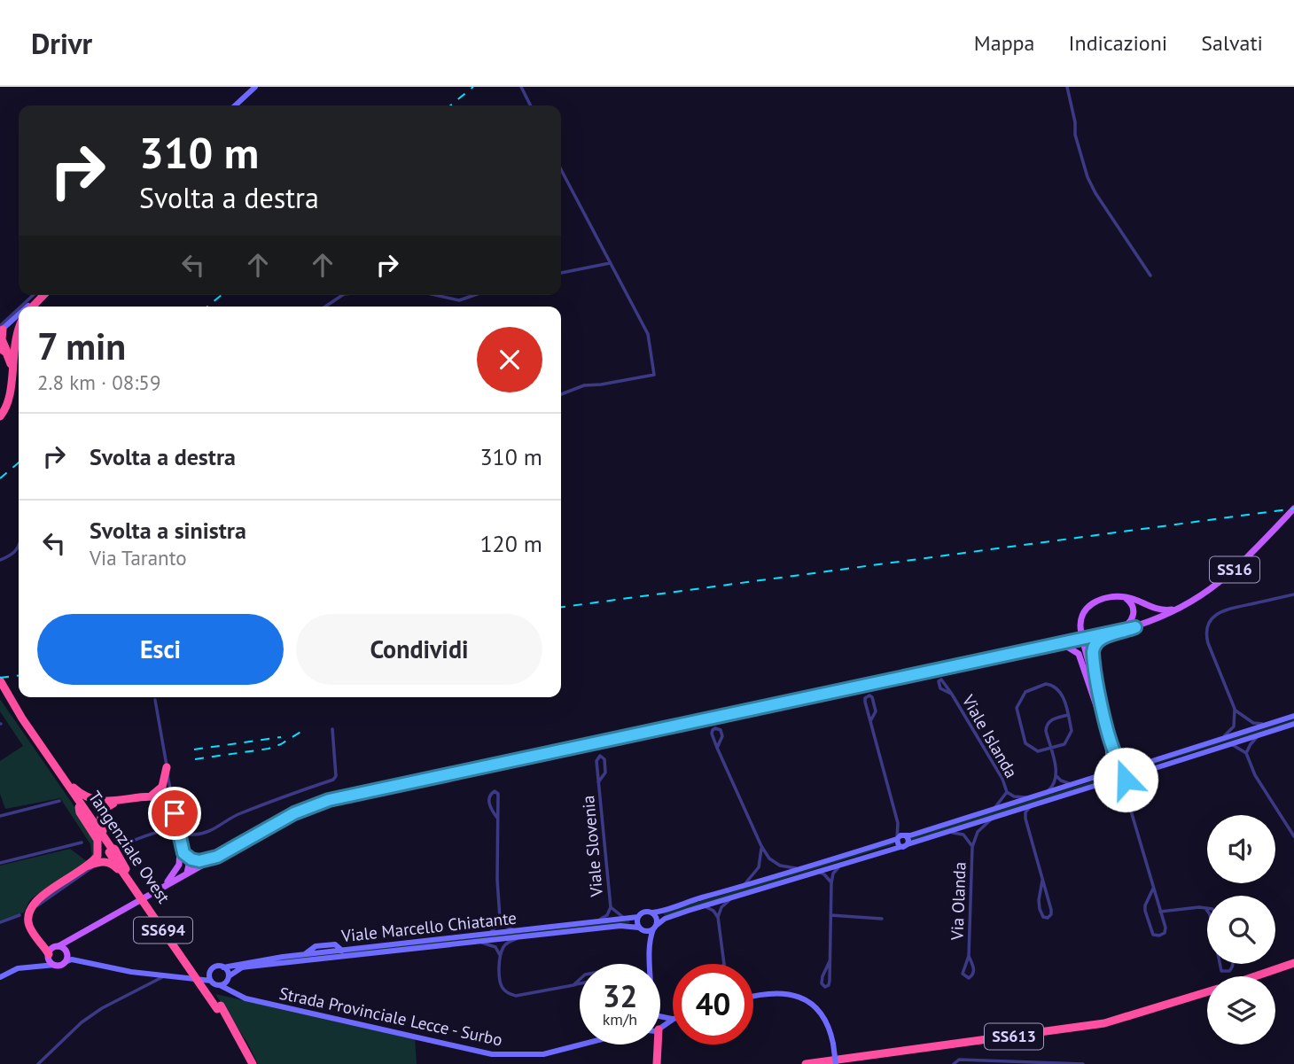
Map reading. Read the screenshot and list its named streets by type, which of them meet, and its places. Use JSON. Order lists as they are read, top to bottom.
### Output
{
  "streets": {
    "highway": ["Tangenziale Ovest", "SS694", "SS613"],
    "main road": ["SS16"],
    "street": [
      "Viale Islanda",
      "Viale Slovenia",
      "Via Olanda",
      "Viale Marcello Chiatante",
      "Strada Provinciale Lecce - Surbo"
    ]
  },
  "crossings": [
    ["Viale Islanda", "Viale Marcello Chiatante"],
    ["Viale Slovenia", "Viale Marcello Chiatante"],
    ["Via Olanda", "Viale Marcello Chiatante"],
    ["Viale Marcello Chiatante", "Strada Provinciale Lecce - Surbo"]
  ],
  "page": {
    "header": "Drivr",
    "nav": ["Mappa", "Indicazioni", "Salvati"],
    "turn": ["310 m", "Svolta a destra"],
    "heading": ["7 min", "2.8 km · 08:59"],
    "list": [
      {
        "name": "Svolta a destra",
        "value": "310 m"
      },
      {
        "name": "Svolta a sinistra",
        "note": "Via Taranto",
        "value": "120 m"
      }
    ],
    "buttons": ["Esci", "Condividi"],
    "speed": "32 km/h",
    "limit": "40"
  }
}
